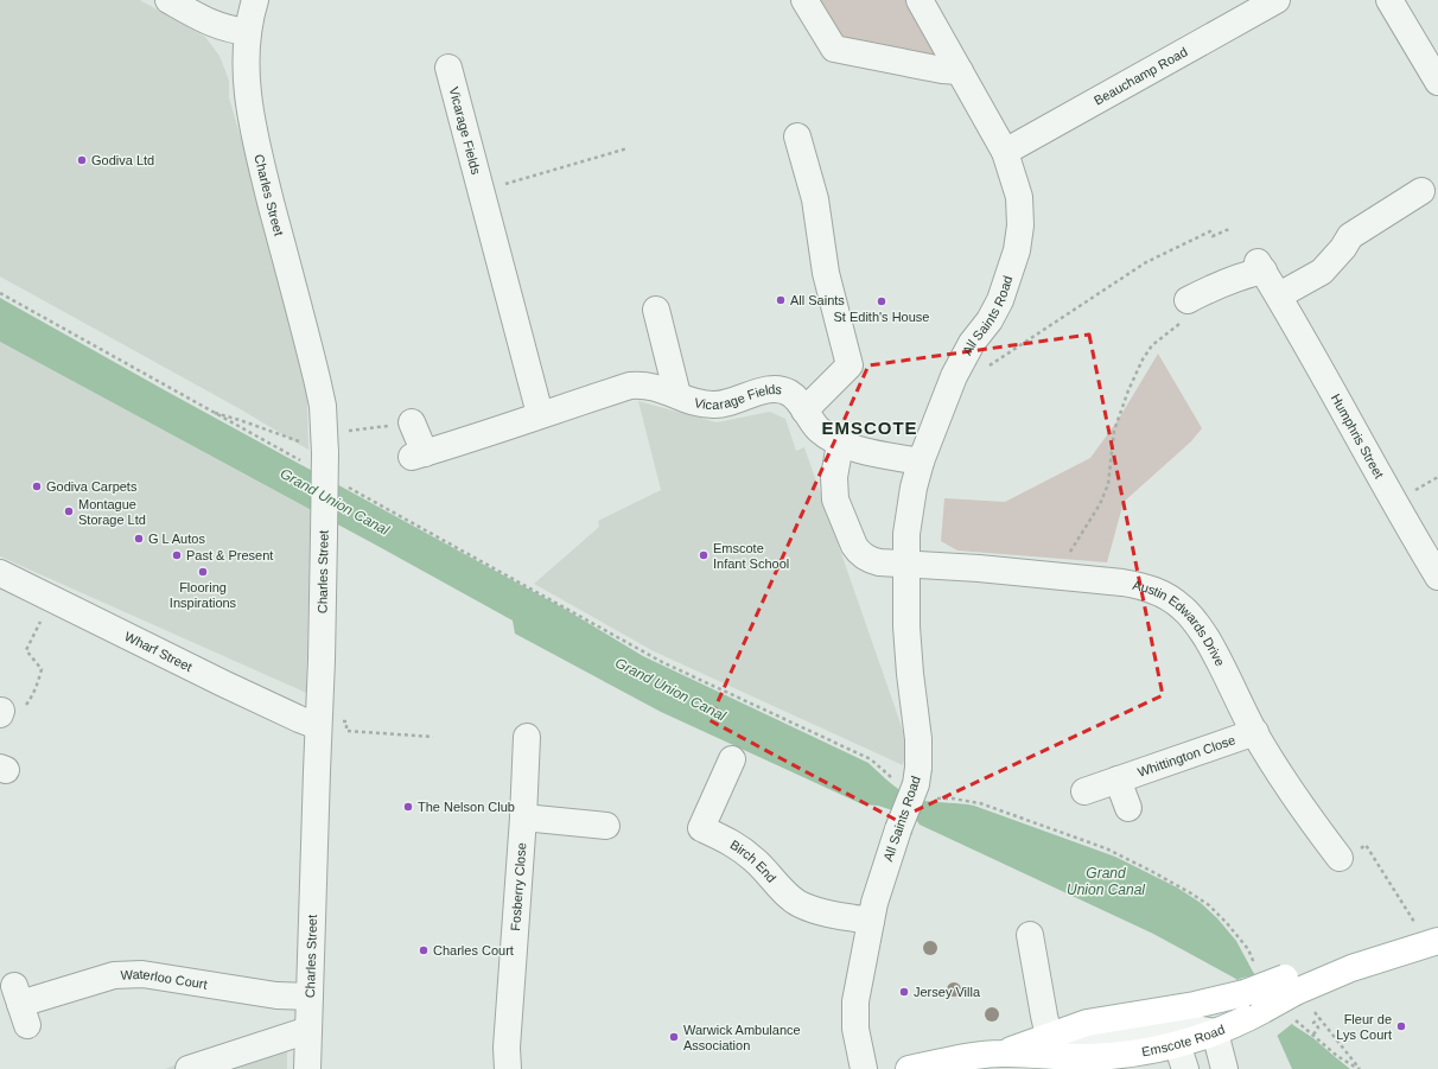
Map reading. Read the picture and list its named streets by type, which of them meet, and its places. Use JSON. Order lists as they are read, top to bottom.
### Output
{
  "streets": {
    "main road": ["Emscote Road"],
    "street": [
      "Beauchamp Road",
      "Vicarage Fields",
      "Charles Street",
      "All Saints Road",
      "Humphris Street",
      "Austin Edwards Drive",
      "Wharf Street",
      "Whittington Close",
      "Birch End",
      "Fosberry Close",
      "Waterloo Court"
    ]
  },
  "crossings": [
    ["Beauchamp Road", "All Saints Road"],
    ["Vicarage Fields", "All Saints Road"],
    ["Charles Street", "Wharf Street"],
    ["Charles Street", "Waterloo Court"],
    ["All Saints Road", "Austin Edwards Drive"],
    ["All Saints Road", "Birch End"],
    ["Austin Edwards Drive", "Whittington Close"]
  ],
  "districts": ["EMSCOTE"],
  "water": ["Grand Union Canal"],
  "places": [
    "Godiva Ltd",
    "All Saints",
    "St Edith's House",
    "Godiva Carpets",
    "Montague Storage Ltd",
    "G L Autos",
    "Past & Present",
    "Emscote Infant School",
    "Flooring Inspirations",
    "The Nelson Club",
    "Charles Court",
    "Jersey Villa",
    "Fleur de Lys Court",
    "Warwick Ambulance Association"
  ]
}
